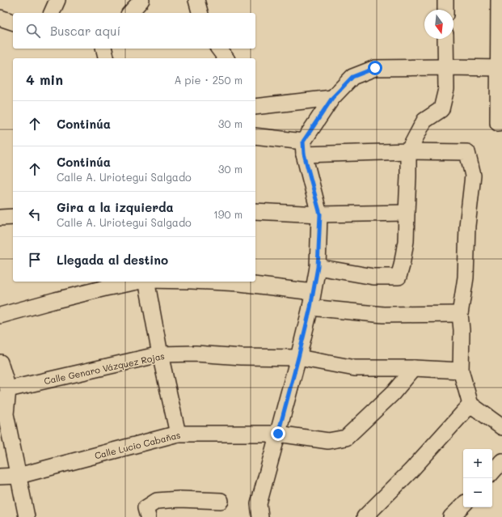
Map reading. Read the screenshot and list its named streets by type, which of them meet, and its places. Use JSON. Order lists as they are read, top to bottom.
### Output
{
  "streets": {
    "street": ["Calle Genaro Vázquez Rojas", "Calle Lucio Cabañas"]
  },
  "crossings": [
    ["Calle Genaro Vázquez Rojas", "Calle Lucio Cabañas"]
  ],
  "north": "bottom",
  "page": {
    "search": "Buscar aquí",
    "heading": ["4 min", "A pie · 250 m"],
    "list": [
      ["Continúa", "30 m"],
      ["Continúa", "Calle A. Uriotegui Salgado", "30 m"],
      ["Gira a la izquierda", "Calle A. Uriotegui Salgado", "190 m"],
      "Llegada al destino"
    ],
    "map_buttons": ["+", "−"]
  }
}
